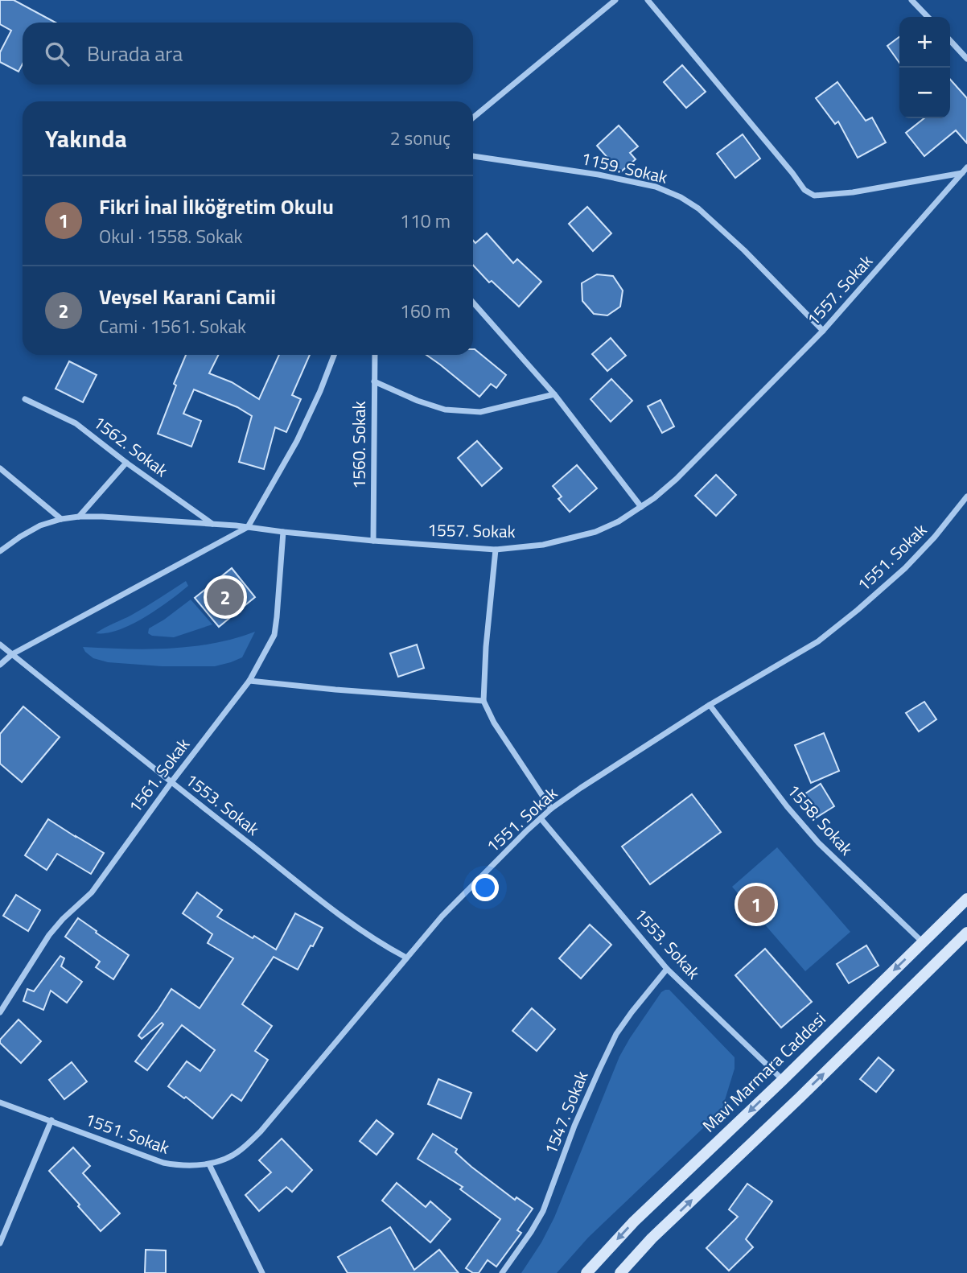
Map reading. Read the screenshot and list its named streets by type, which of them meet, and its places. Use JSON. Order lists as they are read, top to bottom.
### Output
{
  "streets": {
    "street": [
      "1159. Sokak",
      "1557. Sokak",
      "1560. Sokak",
      "1562. Sokak",
      "1551. Sokak",
      "1561. Sokak",
      "1553. Sokak",
      "1558. Sokak",
      "Mavi Marmara Caddesi",
      "1547. Sokak"
    ]
  },
  "crossings": [
    ["1159. Sokak", "1557. Sokak"],
    ["1557. Sokak", "1560. Sokak"],
    ["1557. Sokak", "1562. Sokak"],
    ["1557. Sokak", "1561. Sokak"],
    ["1551. Sokak", "1553. Sokak"],
    ["1551. Sokak", "1558. Sokak"],
    ["1561. Sokak", "1553. Sokak"],
    ["1553. Sokak", "Mavi Marmara Caddesi"],
    ["1553. Sokak", "1547. Sokak"],
    ["1558. Sokak", "Mavi Marmara Caddesi"]
  ],
  "page": {
    "map_buttons": ["+", "−"],
    "search": "Burada ara",
    "heading": ["Yakında", "2 sonuç"],
    "list": [
      {
        "mark": "1",
        "name": "Fikri İnal İlköğretim Okulu",
        "note": "Okul · 1558. Sokak",
        "value": "110 m"
      },
      {
        "mark": "2",
        "name": "Veysel Karani Camii",
        "note": "Cami · 1561. Sokak",
        "value": "160 m"
      }
    ],
    "pins": ["2", "1"]
  }
}
